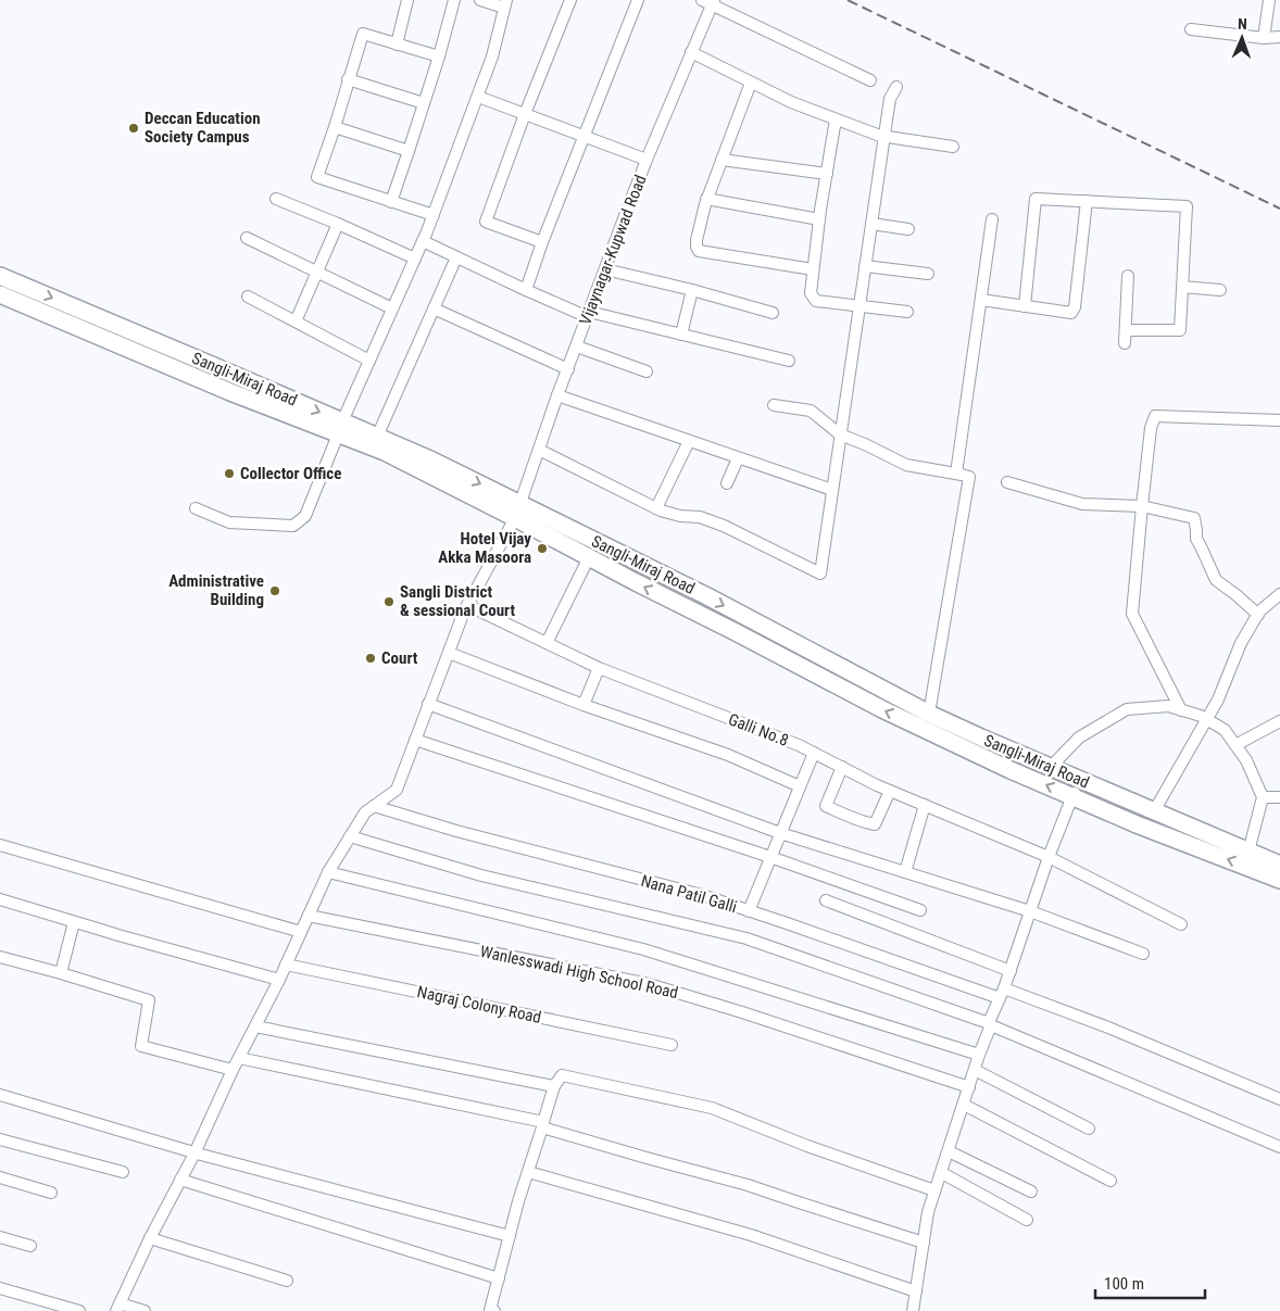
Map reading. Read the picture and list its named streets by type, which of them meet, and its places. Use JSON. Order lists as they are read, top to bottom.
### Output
{
  "streets": {
    "highway": ["Sangli-Miraj Road"],
    "street": [
      "Vijaynagar-Kupwad Road",
      "Galli No.8",
      "Nana Patil Galli",
      "Wanlesswadi High School Road",
      "Nagraj Colony Road"
    ]
  },
  "crossings": [
    ["Vijaynagar-Kupwad Road", "Sangli-Miraj Road"],
    ["Vijaynagar-Kupwad Road", "Galli No.8"],
    ["Vijaynagar-Kupwad Road", "Nana Patil Galli"],
    ["Vijaynagar-Kupwad Road", "Wanlesswadi High School Road"],
    ["Vijaynagar-Kupwad Road", "Nagraj Colony Road"]
  ],
  "places": [
    "Deccan Education Society Campus",
    "Collector Office",
    "Hotel Vijay Akka Masoora",
    "Administrative Building",
    "Sangli District & sessional Court",
    "Court"
  ],
  "scale_bar": "100 m",
  "north": "top"
}
